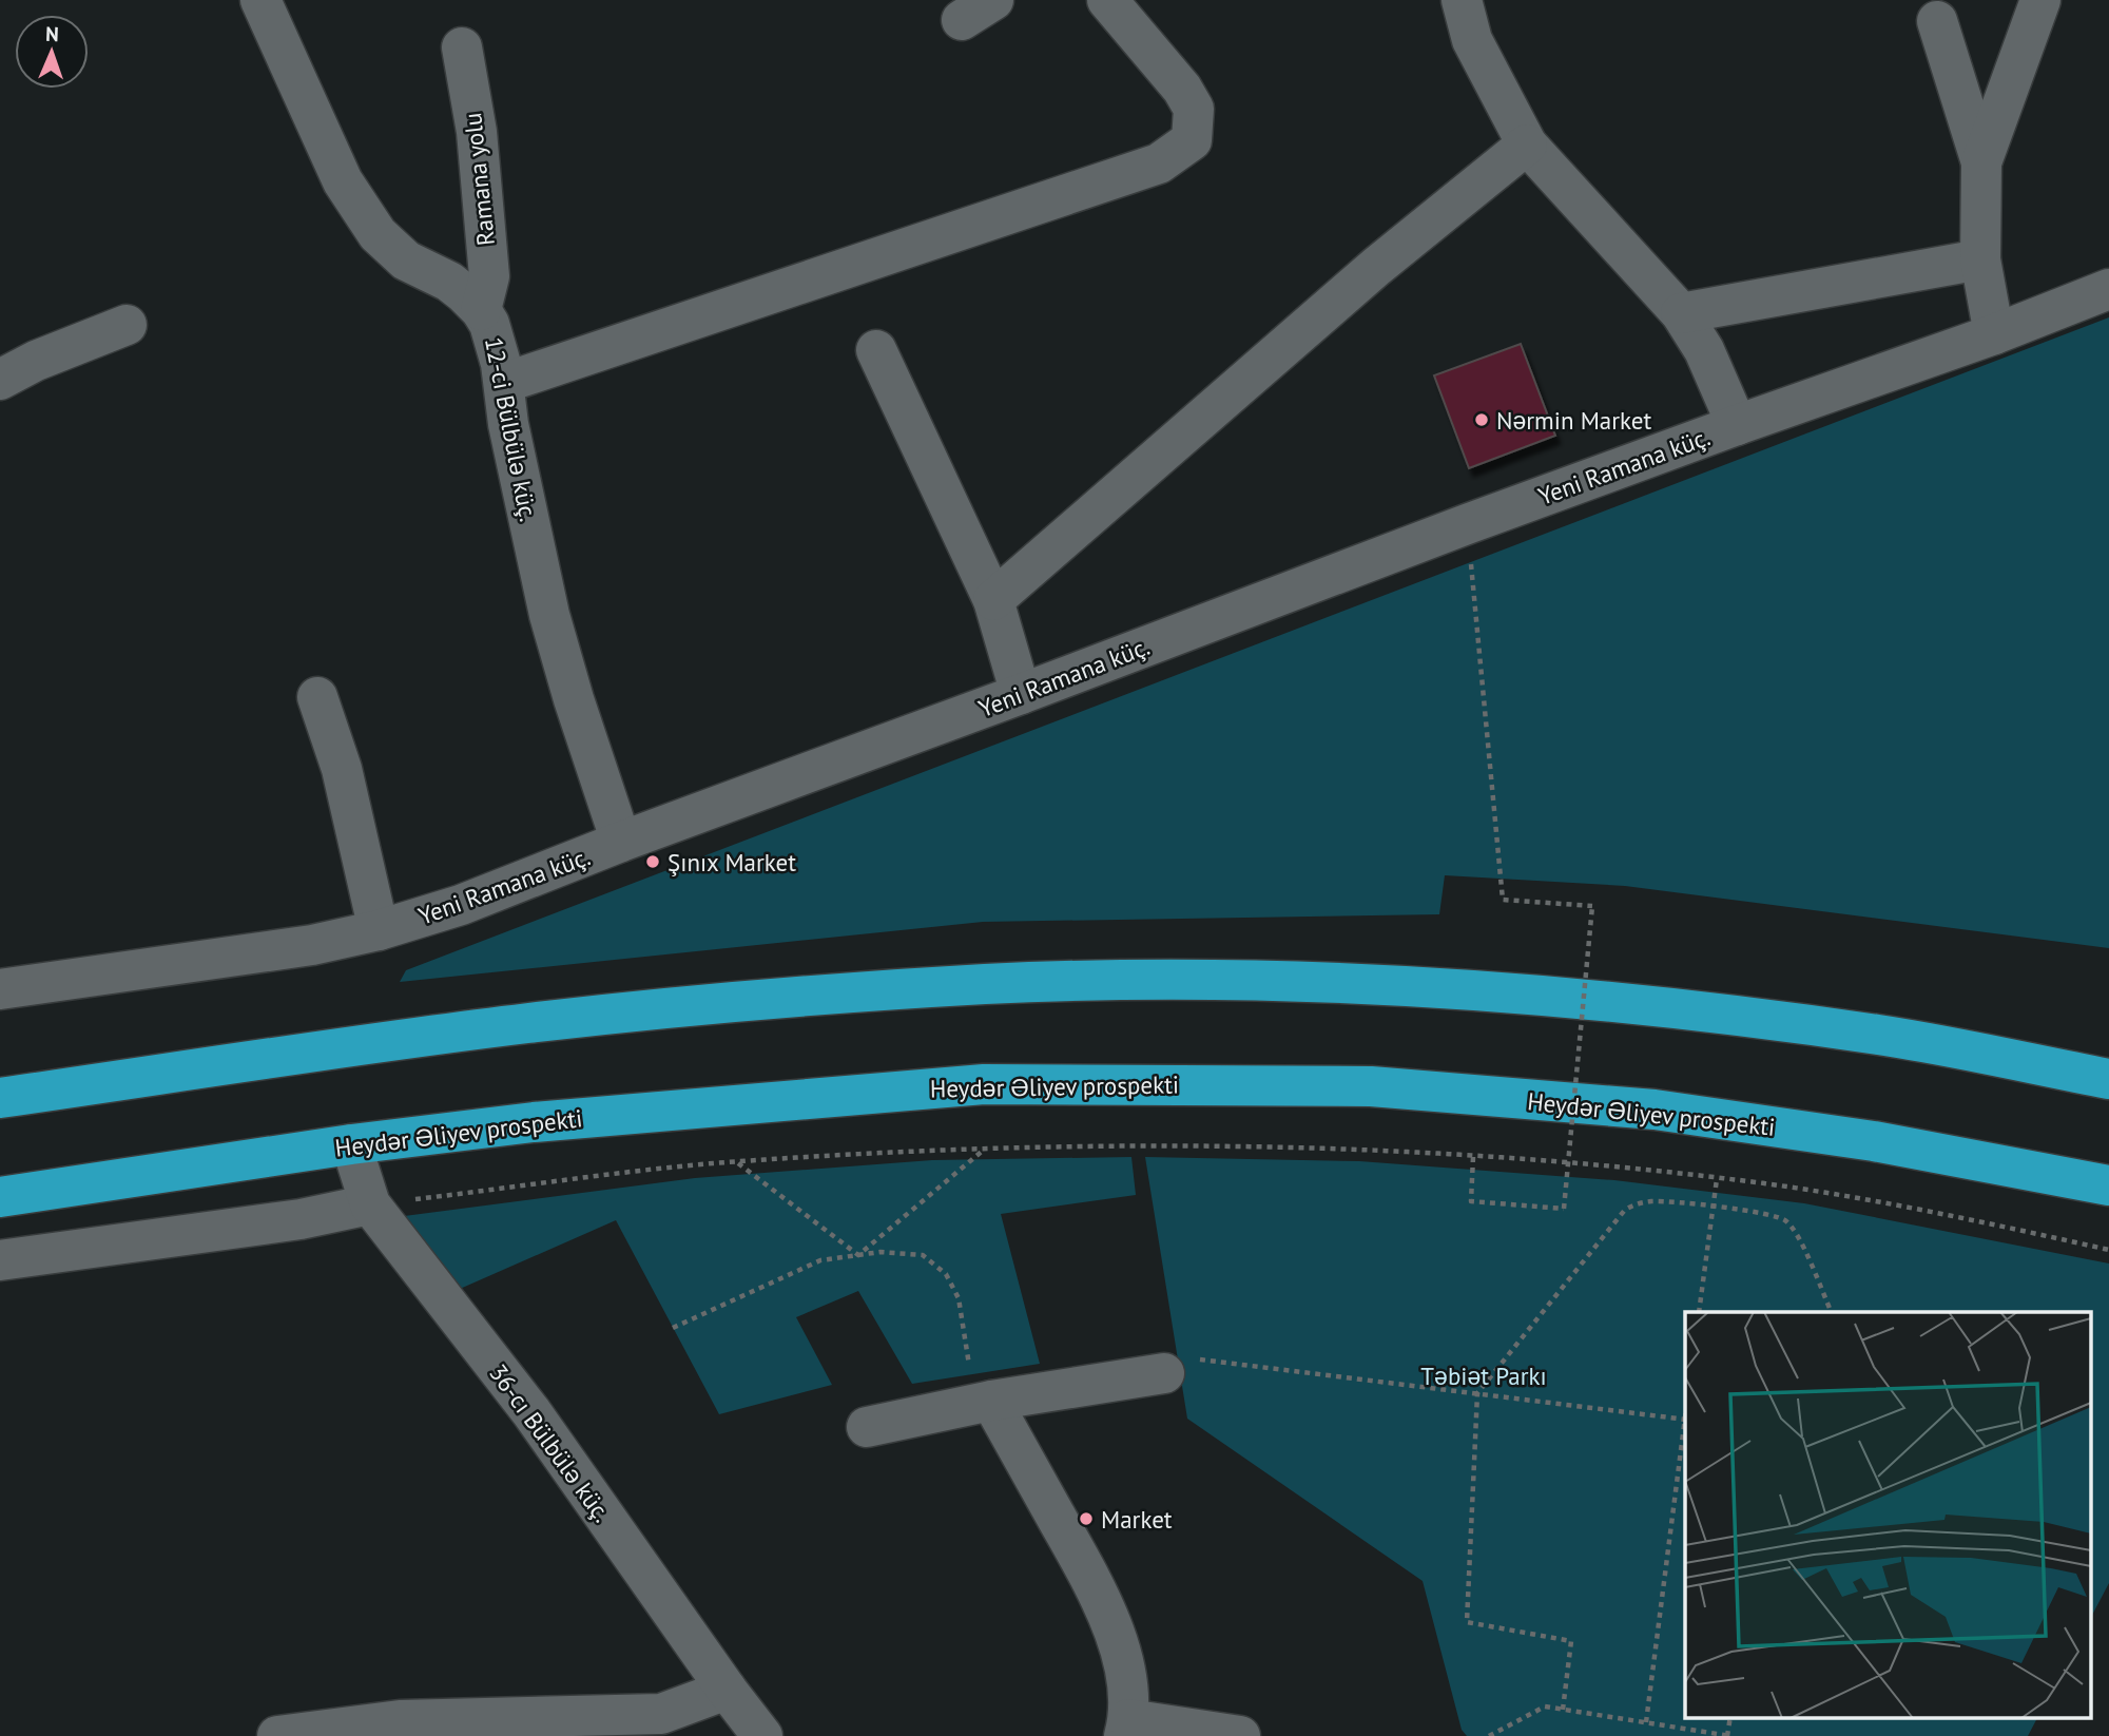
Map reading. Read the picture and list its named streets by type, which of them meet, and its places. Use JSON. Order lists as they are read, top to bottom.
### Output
{
  "streets": {
    "highway": ["Heydər Əliyev prospekti"],
    "street": [
      "Ramana yolu",
      "12-ci Bülbülə küç.",
      "Yeni Ramana küç.",
      "36-cı Bülbülə küç."
    ]
  },
  "crossings": [
    ["Ramana yolu", "12-ci Bülbülə küç."],
    ["12-ci Bülbülə küç.", "Yeni Ramana küç."],
    ["Heydər Əliyev prospekti", "36-cı Bülbülə küç."]
  ],
  "parks": ["Təbiət Parkı"],
  "places": ["Nərmin Market", "Şınıx Market", "Market"],
  "north": "top"
}
